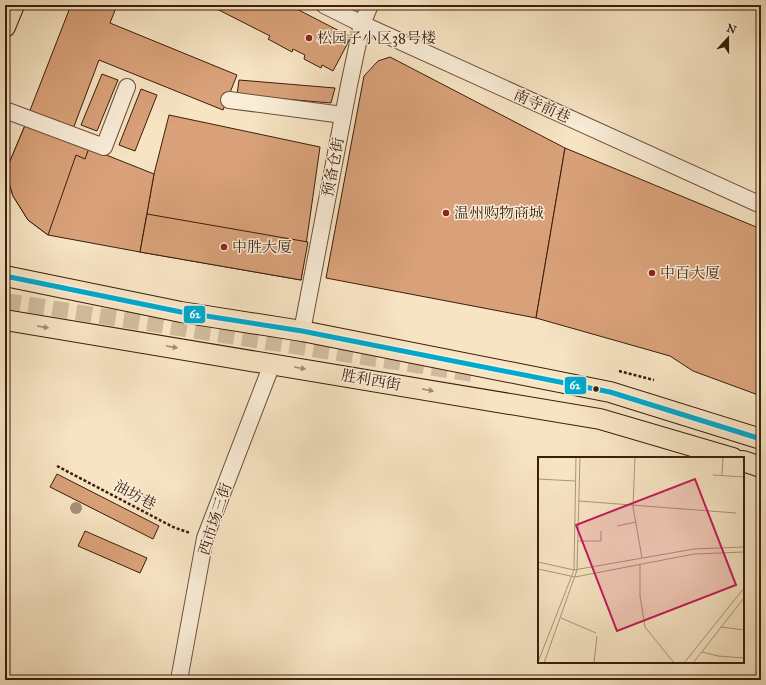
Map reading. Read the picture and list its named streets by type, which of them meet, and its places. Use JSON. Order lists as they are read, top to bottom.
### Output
{
  "streets": {
    "main road": ["胜利西街"],
    "street": ["南寺前巷", "预备仓街", "西市场三街"],
    "path": ["油坊巷"]
  },
  "crossings": [
    ["南寺前巷", "预备仓街"],
    ["胜利西街", "西市场三街"],
    ["油坊巷", "西市场三街"]
  ],
  "places": [
    "松园子小区38号楼",
    "温州购物商城",
    "中胜大厦",
    "中百大厦"
  ],
  "lines": ["transit line 62"],
  "north": "top"
}
